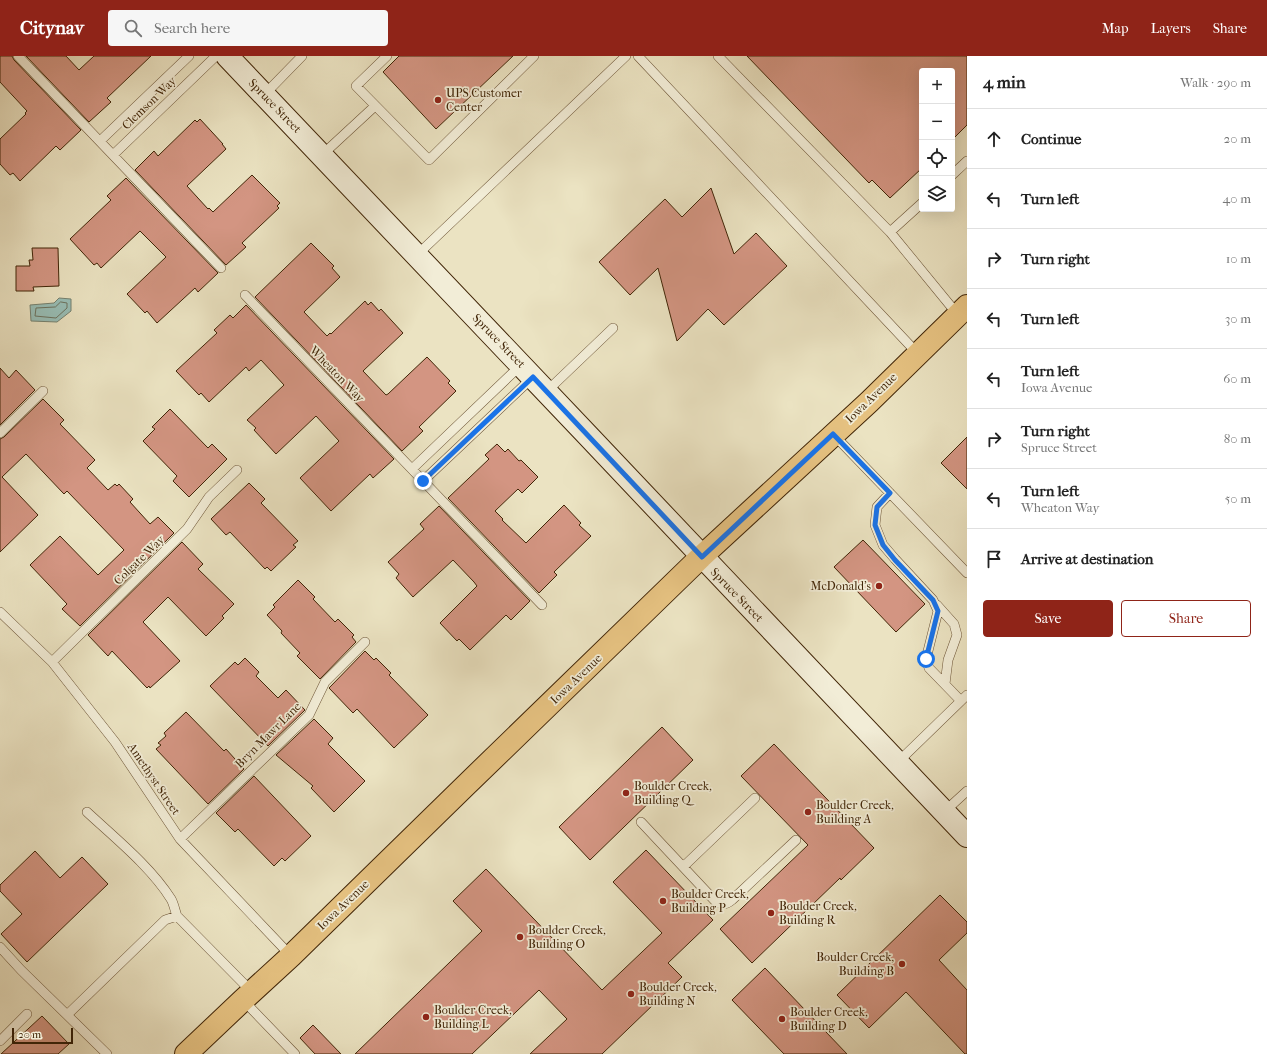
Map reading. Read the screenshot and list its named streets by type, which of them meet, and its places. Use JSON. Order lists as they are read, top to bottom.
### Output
{
  "streets": {
    "main road": ["Spruce Street", "Iowa Avenue"],
    "lane": [
      "Clemson Way",
      "Wheaton Way",
      "Colgate Way",
      "Bryn Mawr Lane",
      "Amethyst Street"
    ]
  },
  "crossings": [
    ["Spruce Street", "Iowa Avenue"],
    ["Iowa Avenue", "Amethyst Street"],
    ["Colgate Way", "Amethyst Street"],
    ["Bryn Mawr Lane", "Amethyst Street"]
  ],
  "places": [
    "UPS Customer Center",
    "McDonald's",
    "Boulder Creek, Building Q",
    "Boulder Creek, Building A",
    "Boulder Creek, Building P",
    "Boulder Creek, Building R",
    "Boulder Creek, Building O",
    "Boulder Creek, Building B",
    "Boulder Creek, Building N",
    "Boulder Creek, Building L",
    "Boulder Creek, Building D"
  ],
  "scale_bar": "20 m",
  "page": {
    "header": "Citynav",
    "search": "Search here",
    "nav": ["Map", "Layers", "Share"],
    "heading": ["4 min", "Walk · 290 m"],
    "map_buttons": ["+", "−"],
    "list": [
      ["Continue", "20 m"],
      ["Turn left", "40 m"],
      ["Turn right", "10 m"],
      ["Turn left", "30 m"],
      ["Turn left", "Iowa Avenue", "60 m"],
      ["Turn right", "Spruce Street", "80 m"],
      ["Turn left", "Wheaton Way", "50 m"],
      "Arrive at destination"
    ],
    "buttons": ["Save", "Share"],
    "scale": "20 m"
  }
}
